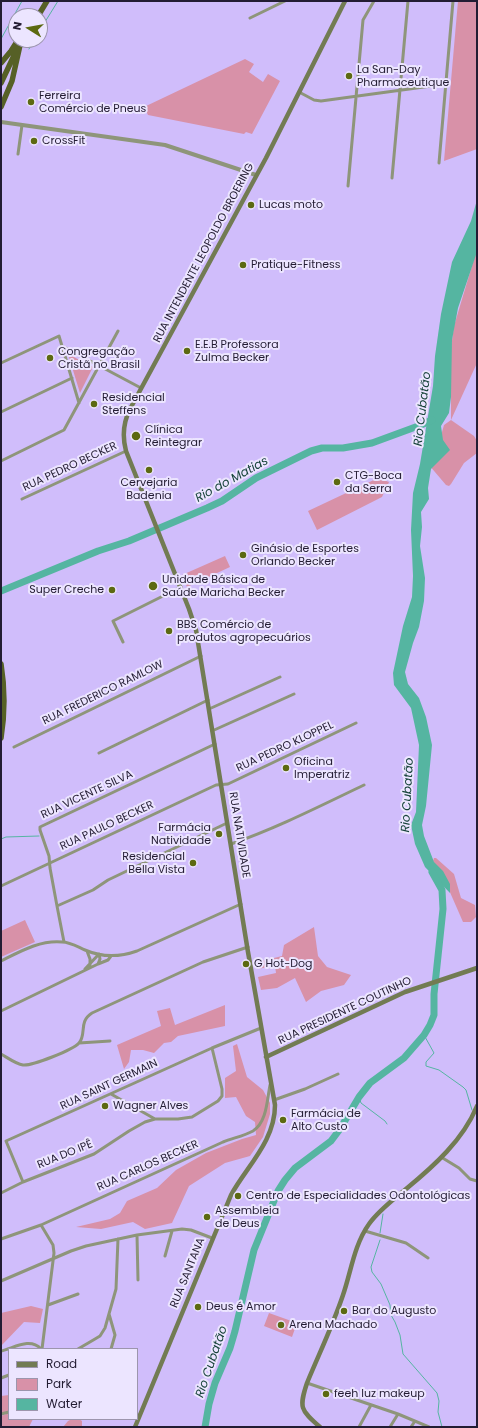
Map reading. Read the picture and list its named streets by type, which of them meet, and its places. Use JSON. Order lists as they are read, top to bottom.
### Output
{
  "streets": {
    "main road": [
      "RUA INTENDENTE LEOPOLDO BROERING",
      "RUA NATIVIDADE",
      "RUA PRESIDENTE COUTINHO",
      "RUA SANTANA"
    ],
    "street": [
      "RUA PEDRO BECKER",
      "RUA FREDERICO RAMLOW",
      "RUA PEDRO KLOPPEL",
      "RUA VICENTE SILVA",
      "RUA PAULO BECKER",
      "RUA SAINT GERMAIN",
      "RUA DO IPÊ",
      "RUA CARLOS BECKER"
    ]
  },
  "crossings": [
    ["RUA INTENDENTE LEOPOLDO BROERING", "RUA PEDRO BECKER"],
    ["RUA INTENDENTE LEOPOLDO BROERING", "RUA NATIVIDADE"],
    ["RUA FREDERICO RAMLOW", "RUA NATIVIDADE"],
    ["RUA PEDRO KLOPPEL", "RUA PAULO BECKER"],
    ["RUA PEDRO KLOPPEL", "RUA NATIVIDADE"],
    ["RUA VICENTE SILVA", "RUA PAULO BECKER"],
    ["RUA VICENTE SILVA", "RUA NATIVIDADE"],
    ["RUA PAULO BECKER", "RUA NATIVIDADE"],
    ["RUA NATIVIDADE", "RUA PRESIDENTE COUTINHO"],
    ["RUA NATIVIDADE", "RUA SAINT GERMAIN"],
    ["RUA NATIVIDADE", "RUA CARLOS BECKER"],
    ["RUA NATIVIDADE", "RUA SANTANA"],
    ["RUA SAINT GERMAIN", "RUA DO IPÊ"]
  ],
  "water": ["Rio Cubatão", "Rio do Matias"],
  "places": [
    "La San-Day Pharmaceutique",
    "Ferreira Comércio de Pneus",
    "CrossFit",
    "Lucas moto",
    "Pratique-Fitness",
    "E.E.B Professora Zulma Becker",
    "Congregação Cristã no Brasil",
    "Residencial Steffens",
    "Clínica Reintegrar",
    "Cervejaria Badenia",
    "CTG-Boca da Serra",
    "Ginásio de Esportes Orlando Becker",
    "Unidade Básica de Saúde Maricha Becker",
    "Super Creche",
    "BBS Comércio de produtos agropecuários",
    "Oficina Imperatriz",
    "Farmácia Natividade",
    "Residencial Bella Vista",
    "G Hot-Dog",
    "Wagner Alves",
    "Farmácia de Alto Custo",
    "Centro de Especialidades Odontológicas",
    "Assembleia de Deus",
    "Deus é Amor",
    "Bar do Augusto",
    "Arena Machado",
    "feeh luz makeup"
  ],
  "legend": ["Road", "Park", "Water"],
  "north": "left"
}
